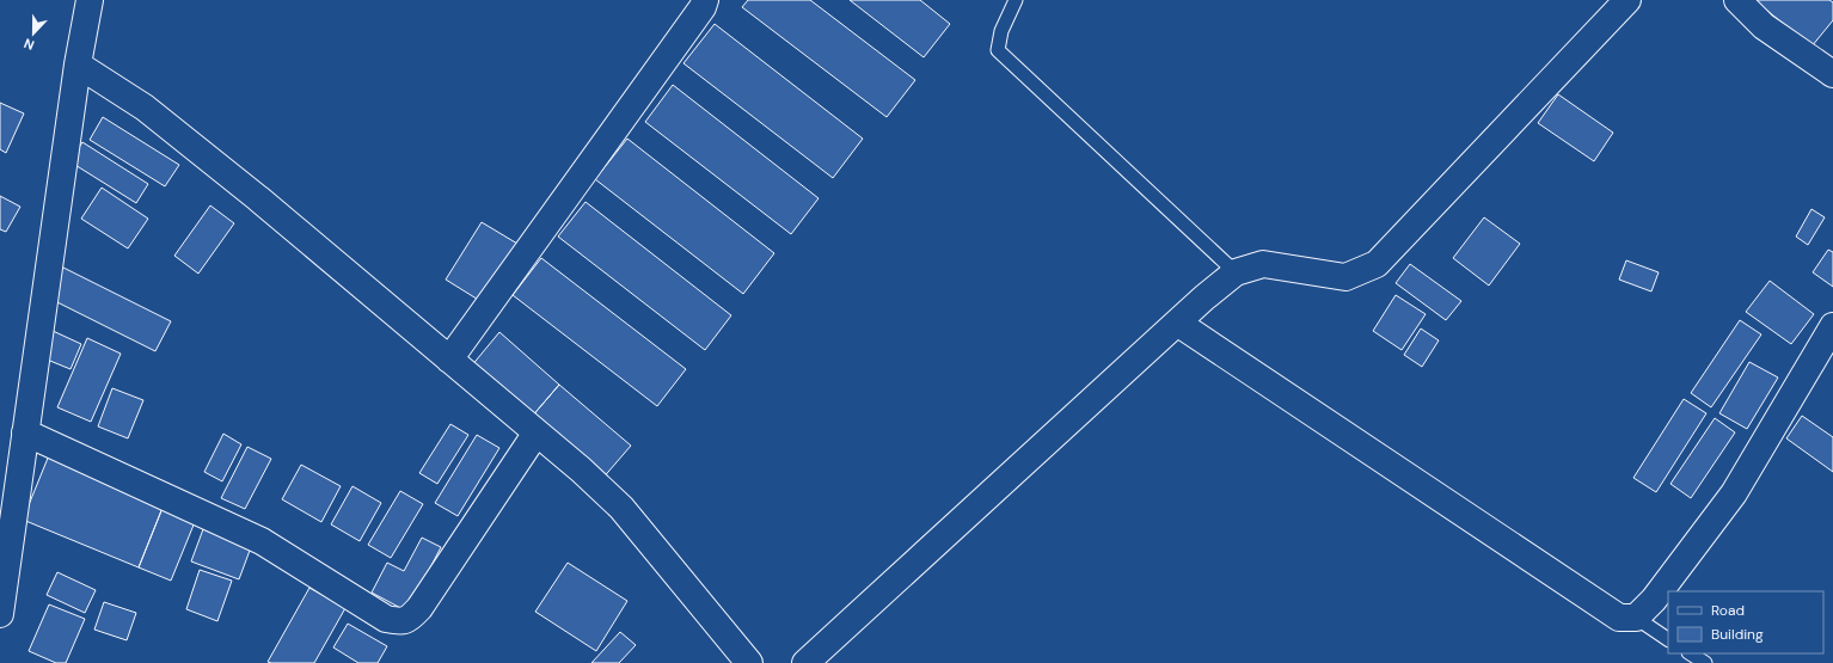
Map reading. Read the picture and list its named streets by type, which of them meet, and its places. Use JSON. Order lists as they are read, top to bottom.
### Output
{
  "legend": ["Road", "Building"],
  "north": "bottom"
}
